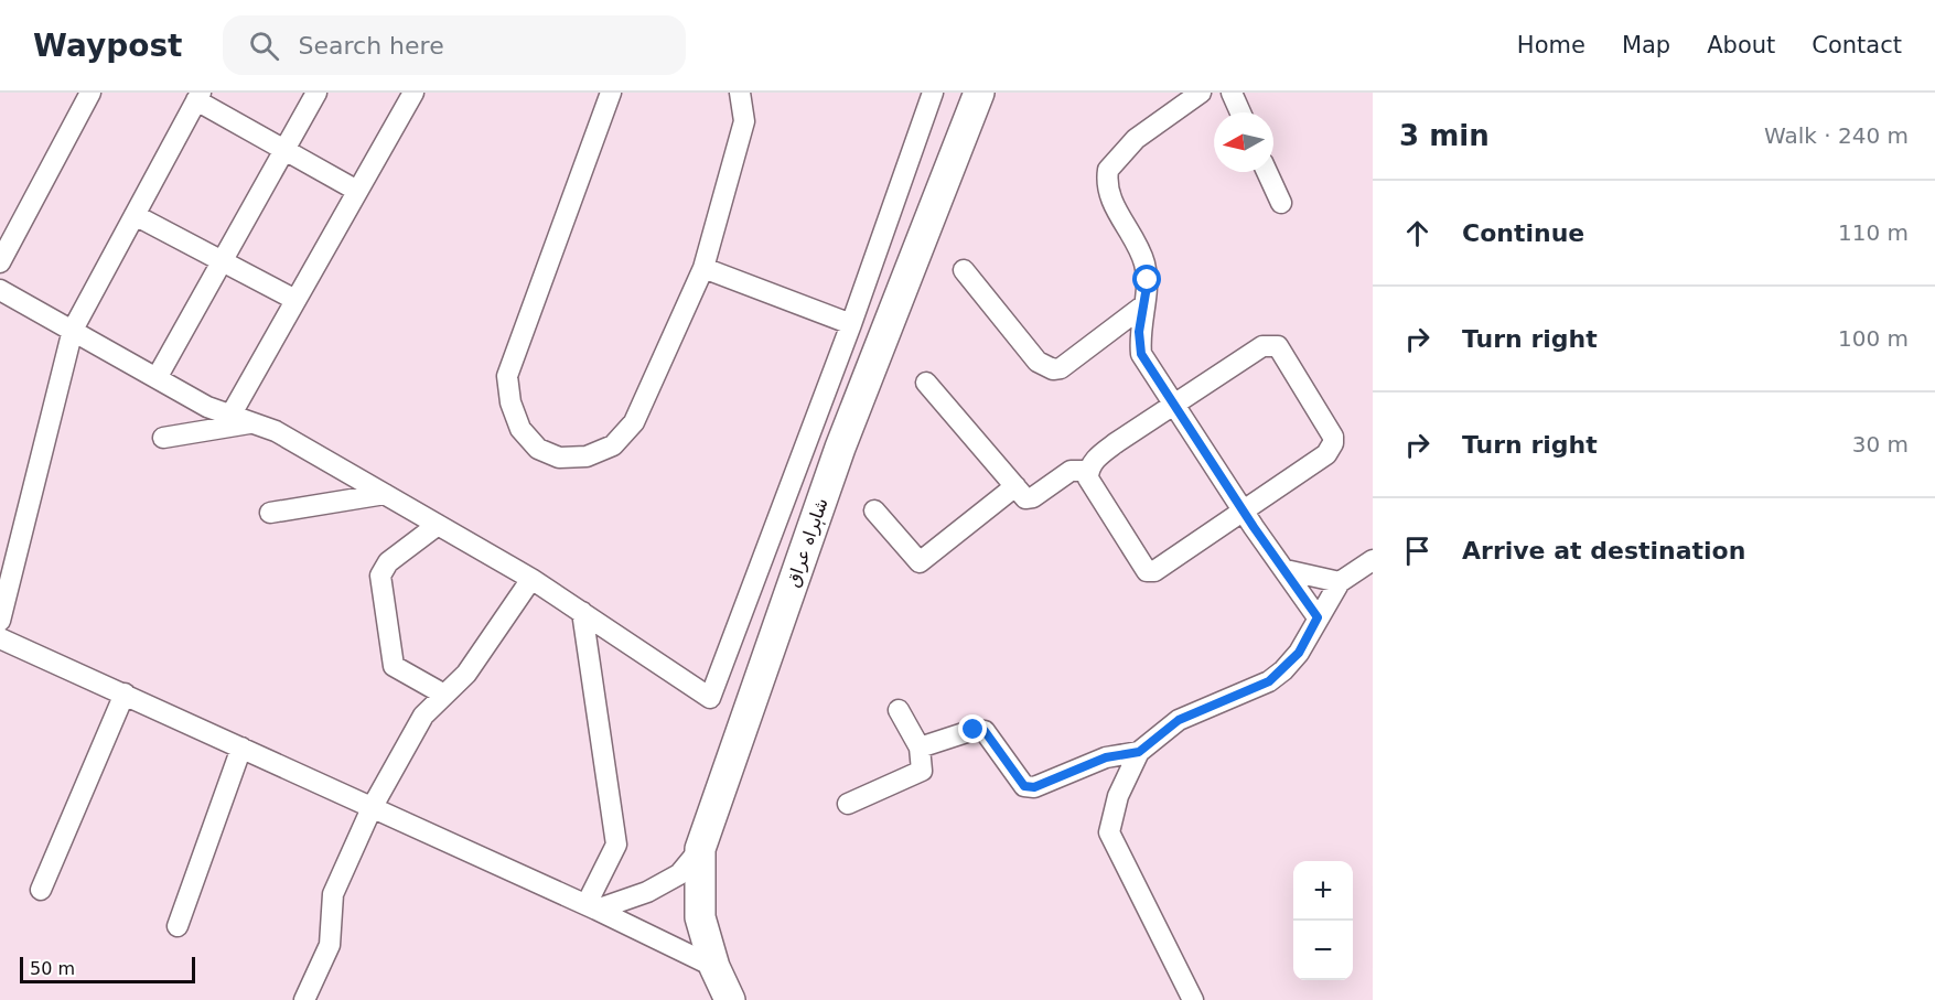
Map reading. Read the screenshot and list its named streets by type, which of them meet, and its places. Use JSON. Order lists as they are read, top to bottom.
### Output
{
  "streets": {
    "street": ["شاہراہ عراق"]
  },
  "scale_bar": "50 m",
  "north": "left",
  "page": {
    "header": "Waypost",
    "search": "Search here",
    "nav": [
      "Home",
      "Map",
      "About",
      "Contact"
    ],
    "heading": ["3 min", "Walk · 240 m"],
    "list": [
      ["Continue", "110 m"],
      ["Turn right", "100 m"],
      ["Turn right", "30 m"],
      "Arrive at destination"
    ],
    "map_buttons": ["+", "−"],
    "scale": "50 m"
  }
}
